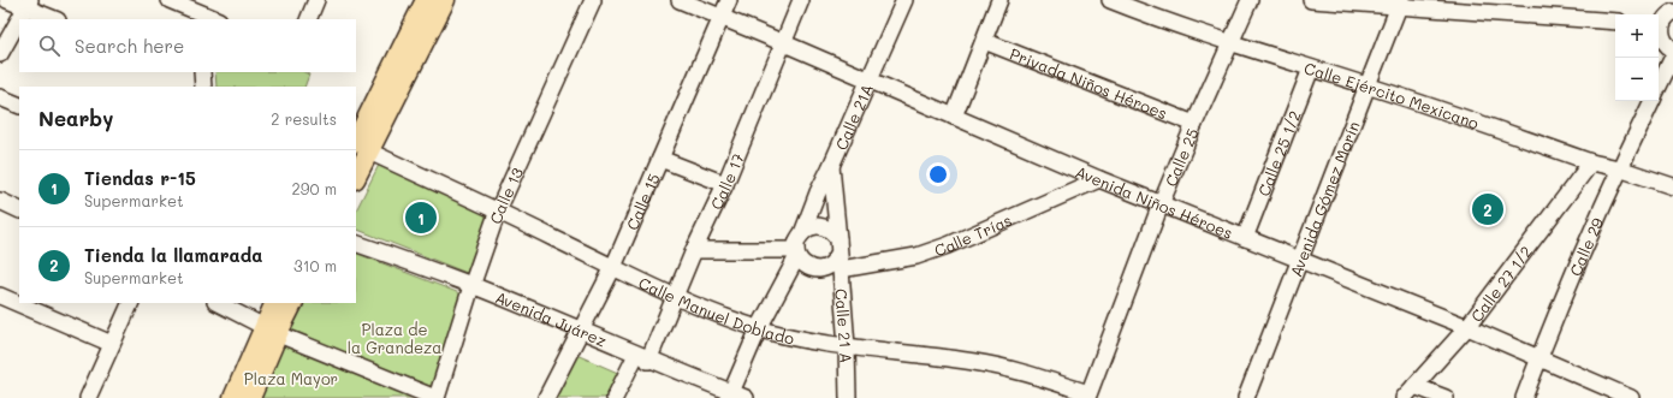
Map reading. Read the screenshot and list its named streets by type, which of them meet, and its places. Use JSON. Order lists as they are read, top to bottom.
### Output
{
  "streets": {
    "street": [
      "Privada Niños Héroes",
      "Calle Ejército Mexicano",
      "Calle 21A",
      "Calle 25 1/2",
      "Calle 25",
      "Calle 17",
      "Calle 13",
      "Avenida Gómez Morín",
      "Avenida Niños Héroes",
      "Calle 15",
      "Calle Trías",
      "Calle 29",
      "Calle 27 1/2",
      "Calle Manuel Doblado",
      "Avenida Juárez",
      "Calle 21 A"
    ]
  },
  "crossings": [
    ["Privada Niños Héroes", "Calle 25"],
    ["Calle Ejército Mexicano", "Calle 25 1/2"],
    ["Calle Ejército Mexicano", "Calle 25"],
    ["Calle Ejército Mexicano", "Avenida Gómez Morín"],
    ["Calle Ejército Mexicano", "Calle 29"],
    ["Calle Ejército Mexicano", "Calle 27 1/2"],
    ["Calle 21A", "Avenida Niños Héroes"],
    ["Calle 21A", "Calle 21 A"],
    ["Calle 25 1/2", "Avenida Niños Héroes"],
    ["Calle 25", "Avenida Niños Héroes"],
    ["Calle 25", "Calle Manuel Doblado"],
    ["Calle 17", "Avenida Niños Héroes"],
    ["Calle 17", "Calle Manuel Doblado"],
    ["Calle 17", "Avenida Juárez"],
    ["Calle 13", "Calle Manuel Doblado"],
    ["Calle 13", "Avenida Juárez"],
    ["Avenida Gómez Morín", "Avenida Niños Héroes"],
    ["Avenida Niños Héroes", "Calle 15"],
    ["Avenida Niños Héroes", "Calle Trías"],
    ["Avenida Niños Héroes", "Calle 29"],
    ["Avenida Niños Héroes", "Calle 27 1/2"],
    ["Calle 15", "Calle Manuel Doblado"],
    ["Calle 15", "Avenida Juárez"],
    ["Calle Trías", "Calle 21 A"],
    ["Calle Manuel Doblado", "Calle 21 A"]
  ],
  "parks": ["Plaza de la Grandeza", "Plaza Mayor"],
  "page": {
    "map_buttons": ["+", "−"],
    "search": "Search here",
    "heading": ["Nearby", "2 results"],
    "list": [
      {
        "mark": "1",
        "name": "Tiendas r-15",
        "note": "Supermarket",
        "value": "290 m"
      },
      {
        "mark": "2",
        "name": "Tienda la llamarada",
        "note": "Supermarket",
        "value": "310 m"
      }
    ],
    "pins": ["2", "1"]
  }
}
